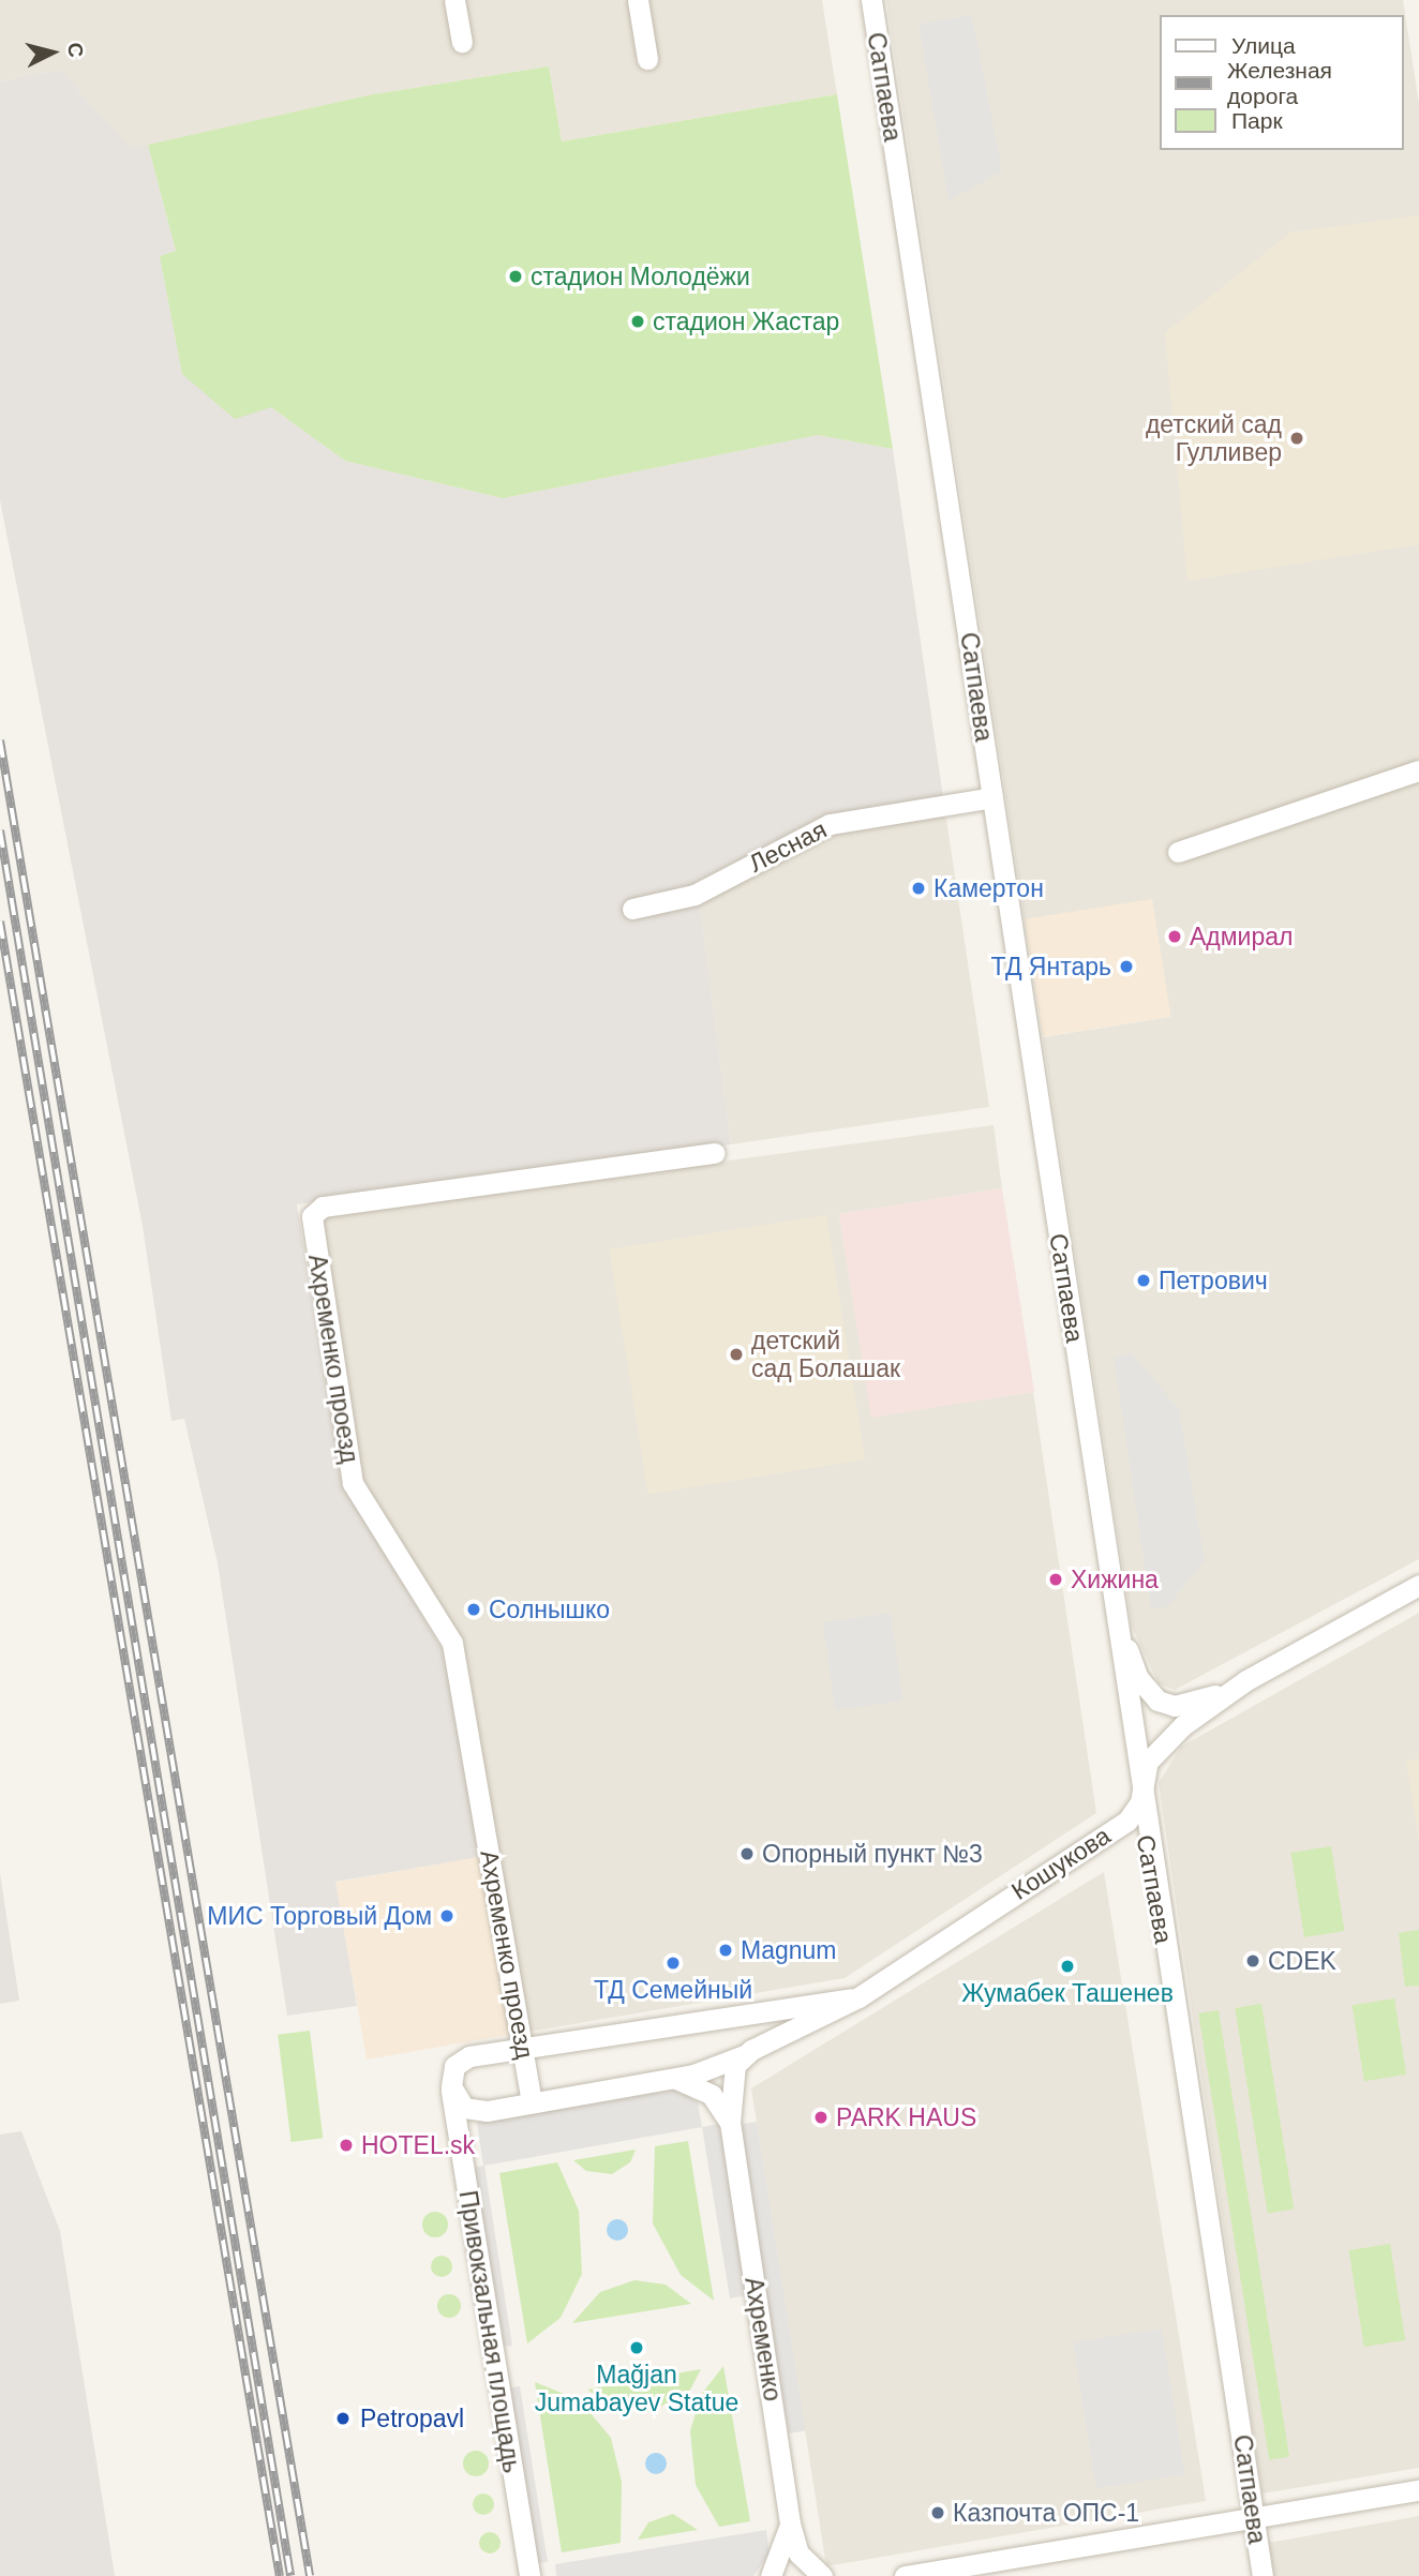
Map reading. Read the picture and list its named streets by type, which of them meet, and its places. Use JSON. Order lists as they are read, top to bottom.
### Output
{
  "streets": {
    "street": [
      "Сатпаева",
      "Лесная",
      "Ахременко проезд",
      "Кошукова",
      "Привокзальная площадь",
      "Ахременко"
    ]
  },
  "crossings": [
    ["Сатпаева", "Лесная"],
    ["Сатпаева", "Кошукова"],
    ["Ахременко проезд", "Кошукова"],
    ["Кошукова", "Привокзальная площадь"],
    ["Кошукова", "Ахременко"]
  ],
  "places": [
    "стадион Молодёжи",
    "стадион Жастар",
    "детский сад Гулливер",
    "Камертон",
    "Адмирал",
    "ТД Янтарь",
    "Петрович",
    "детский сад Болашак",
    "Хижина",
    "Солнышко",
    "Опорный пункт №3",
    "МИС Торговый Дом",
    "Magnum",
    "CDEK",
    "ТД Семейный",
    "Жумабек Ташенев",
    "PARK HAUS",
    "HOTEL.sk",
    "Mağjan Jumabayev Statue",
    "Petropavl",
    "Казпочта ОПС-1"
  ],
  "legend": ["Улица", "Железная дорога", "Парк"],
  "north": "right"
}
